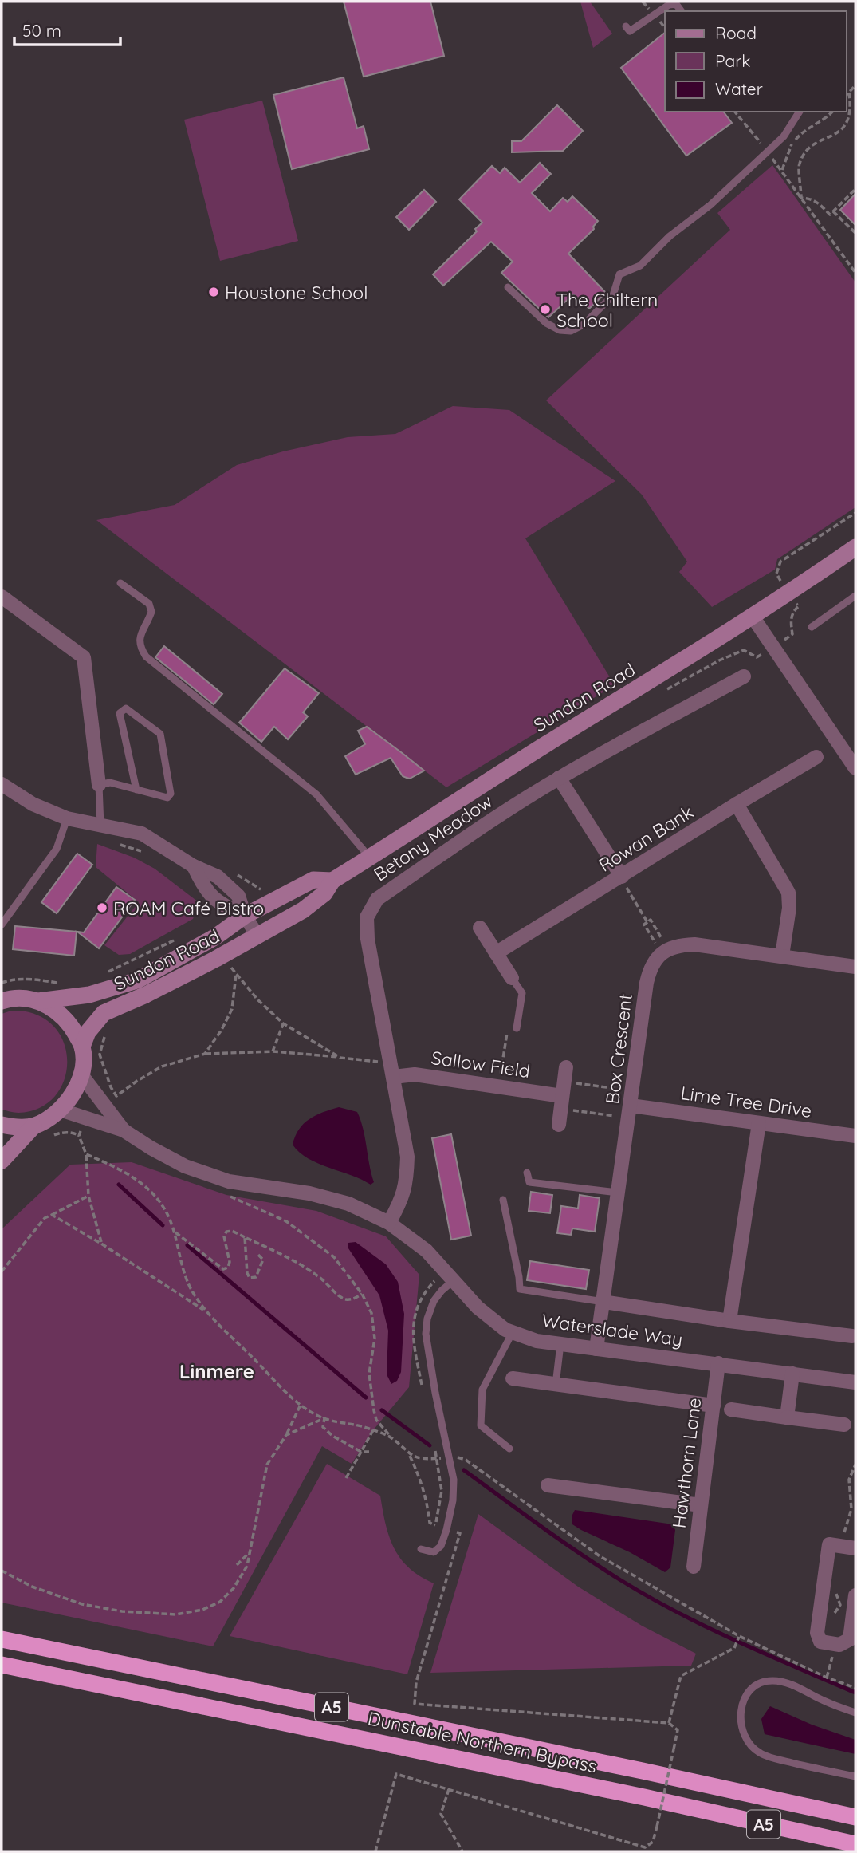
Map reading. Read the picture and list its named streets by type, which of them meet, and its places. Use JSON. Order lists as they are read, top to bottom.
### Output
{
  "streets": {
    "highway": ["A5", "Dunstable Northern Bypass"],
    "street": [
      "Sundon Road",
      "Betony Meadow",
      "Rowan Bank",
      "Box Crescent",
      "Sallow Field",
      "Lime Tree Drive",
      "Waterslade Way",
      "Hawthorn Lane"
    ]
  },
  "crossings": [
    ["Betony Meadow", "Sallow Field"],
    ["Betony Meadow", "Waterslade Way"],
    ["Box Crescent", "Lime Tree Drive"],
    ["Box Crescent", "Waterslade Way"],
    ["Waterslade Way", "Hawthorn Lane"]
  ],
  "districts": ["Linmere"],
  "places": ["Houstone School", "The Chiltern School", "ROAM Café Bistro"],
  "legend": ["Road", "Park", "Water"],
  "scale_bar": "50 m"
}
